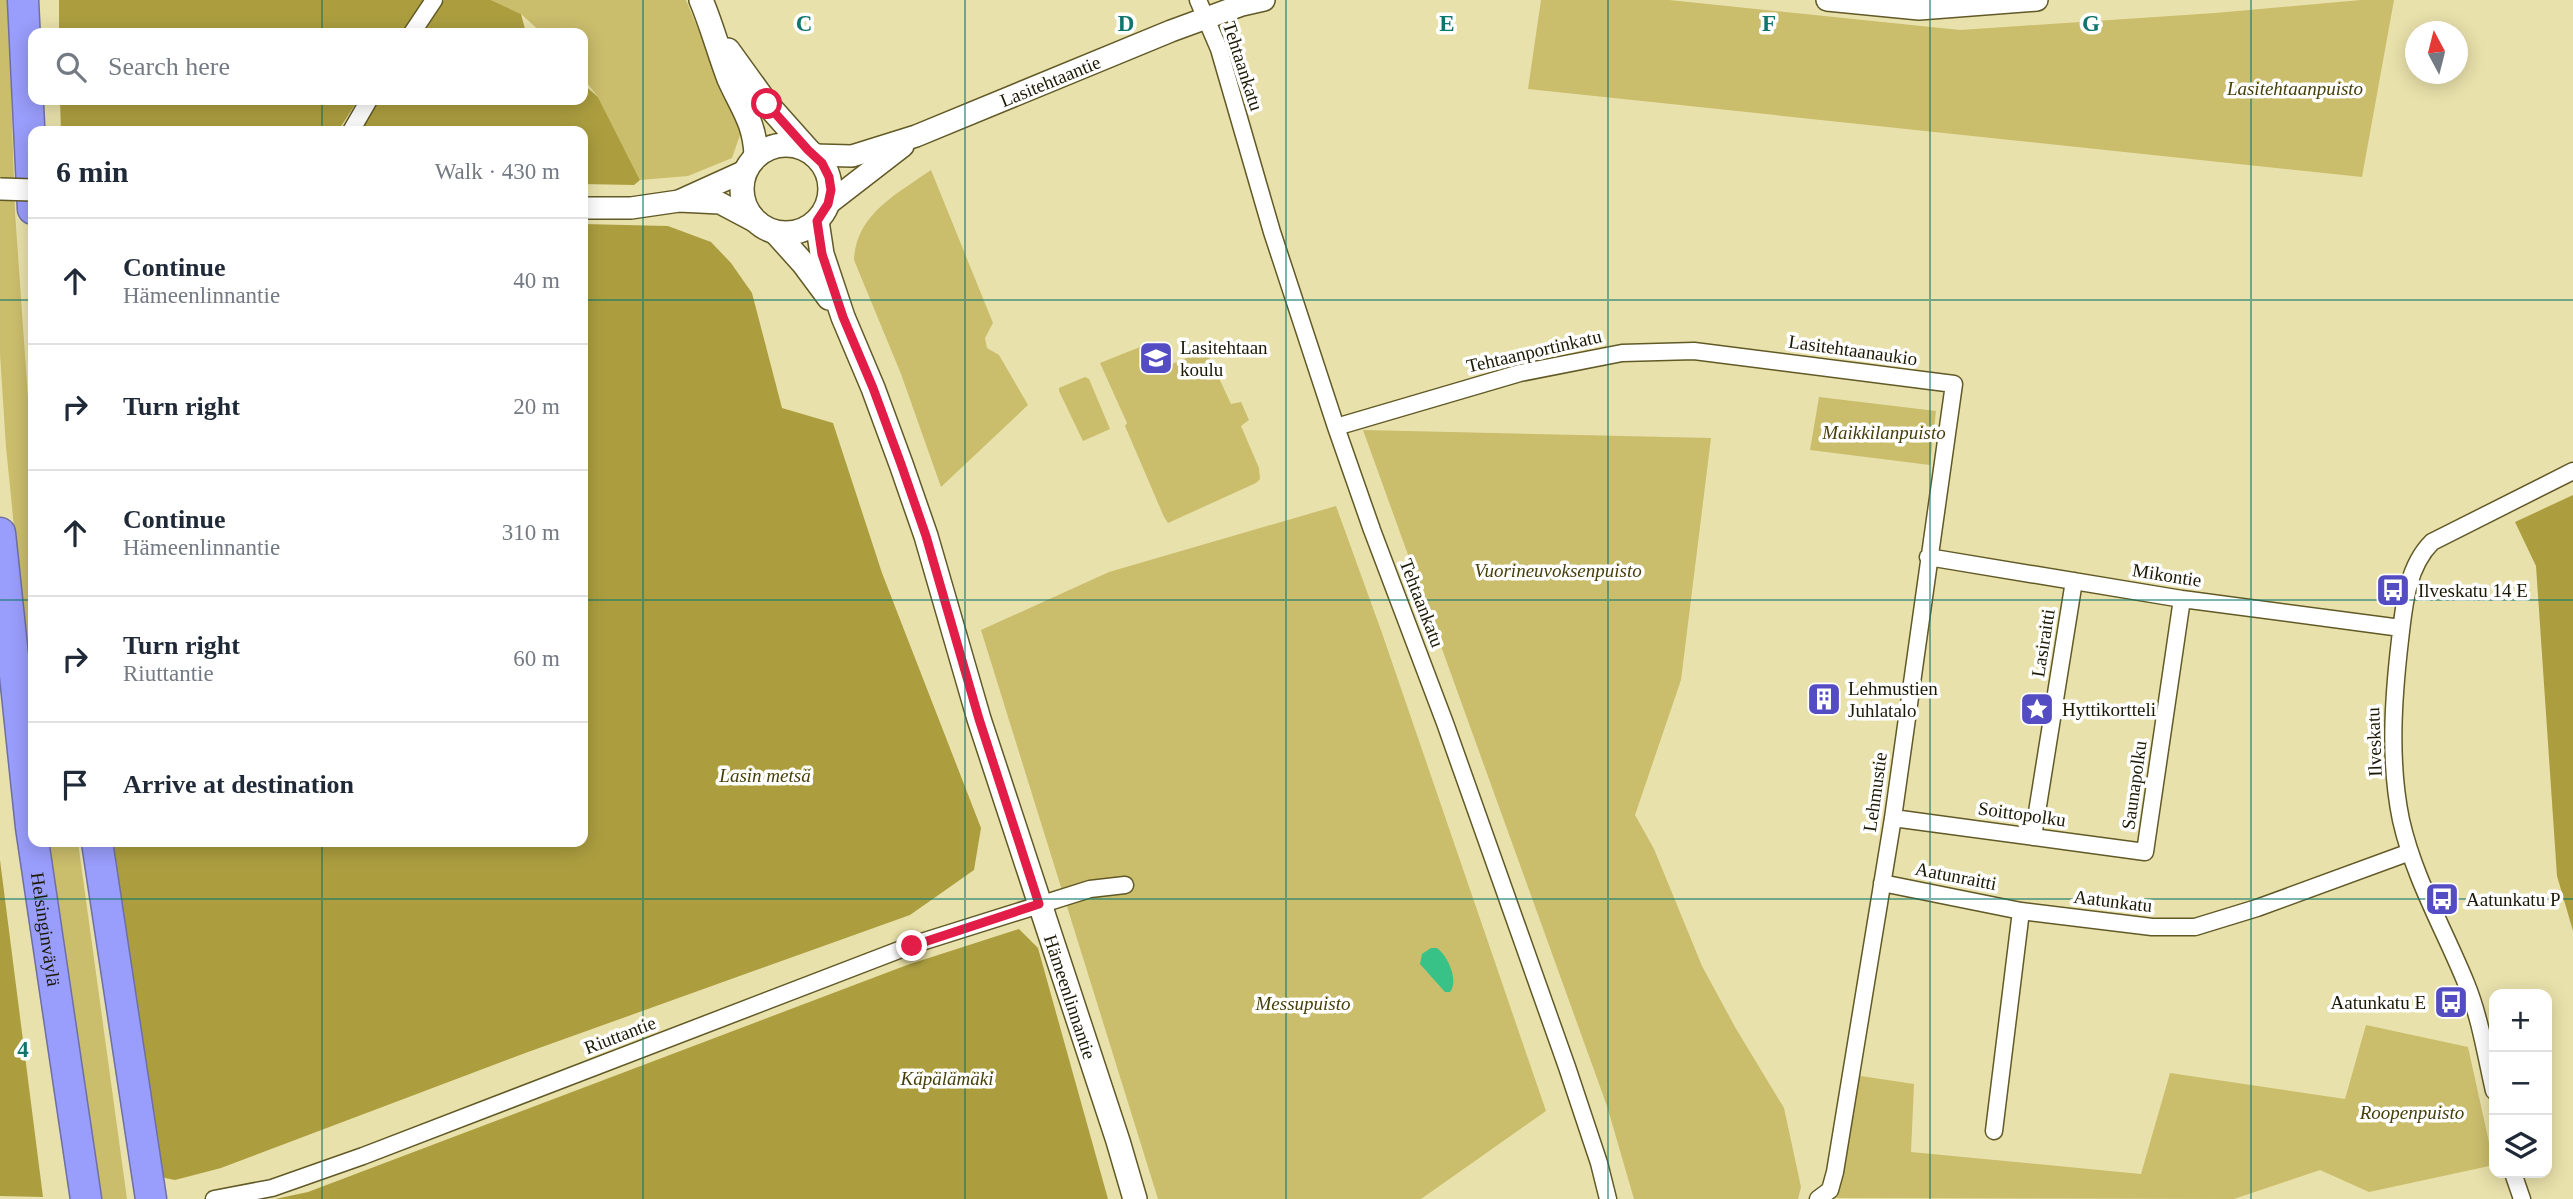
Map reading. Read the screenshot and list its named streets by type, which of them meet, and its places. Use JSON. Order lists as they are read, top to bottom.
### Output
{
  "streets": {
    "highway": ["Helsinginväylä"],
    "main road": ["Hämeenlinnantie"],
    "street": [
      "Tehtaankatu",
      "Lasitehtaantie",
      "Lasitehtaanaukio",
      "Tehtaanportinkatu",
      "Mikontie",
      "Lasiraitti",
      "Ilveskatu",
      "Saunapolku",
      "Lehmustie",
      "Soittopolku",
      "Aatunraitti",
      "Aatunkatu",
      "Riuttantie"
    ]
  },
  "crossings": [
    ["Tehtaankatu", "Lasitehtaantie"],
    ["Tehtaankatu", "Tehtaanportinkatu"],
    ["Lasitehtaantie", "Hämeenlinnantie"],
    ["Lasitehtaanaukio", "Tehtaanportinkatu"],
    ["Lasitehtaanaukio", "Lehmustie"],
    ["Mikontie", "Lasiraitti"],
    ["Mikontie", "Ilveskatu"],
    ["Mikontie", "Saunapolku"],
    ["Mikontie", "Lehmustie"],
    ["Lasiraitti", "Soittopolku"],
    ["Ilveskatu", "Aatunkatu"],
    ["Saunapolku", "Soittopolku"],
    ["Lehmustie", "Soittopolku"],
    ["Lehmustie", "Aatunraitti"],
    ["Aatunraitti", "Aatunkatu"],
    ["Hämeenlinnantie", "Riuttantie"]
  ],
  "parks": [
    "Lasitehtaanpuisto",
    "Maikkilanpuisto",
    "Vuorineuvoksenpuisto",
    "Lasin metsä",
    "Messupuisto",
    "Käpälämäki",
    "Roopenpuisto"
  ],
  "places": {
    "school or university": ["Lasitehtaan koulu"],
    "bus stop": ["Ilveskatu 14 E", "Aatunkatu P", "Aatunkatu E"],
    "building": ["Lehmustien Juhlatalo"],
    "place": ["Hyttikortteli"]
  },
  "north": "top",
  "page": {
    "search": "Search here",
    "heading": ["6 min", "Walk · 430 m"],
    "list": [
      ["Continue", "Hämeenlinnantie", "40 m"],
      ["Turn right", "20 m"],
      ["Continue", "Hämeenlinnantie", "310 m"],
      ["Turn right", "Riuttantie", "60 m"],
      "Arrive at destination"
    ],
    "map_buttons": ["+", "−"]
  },
  "grid": {
    "columns": [
      "C",
      "D",
      "E",
      "F",
      "G"
    ],
    "rows": ["4"]
  }
}
